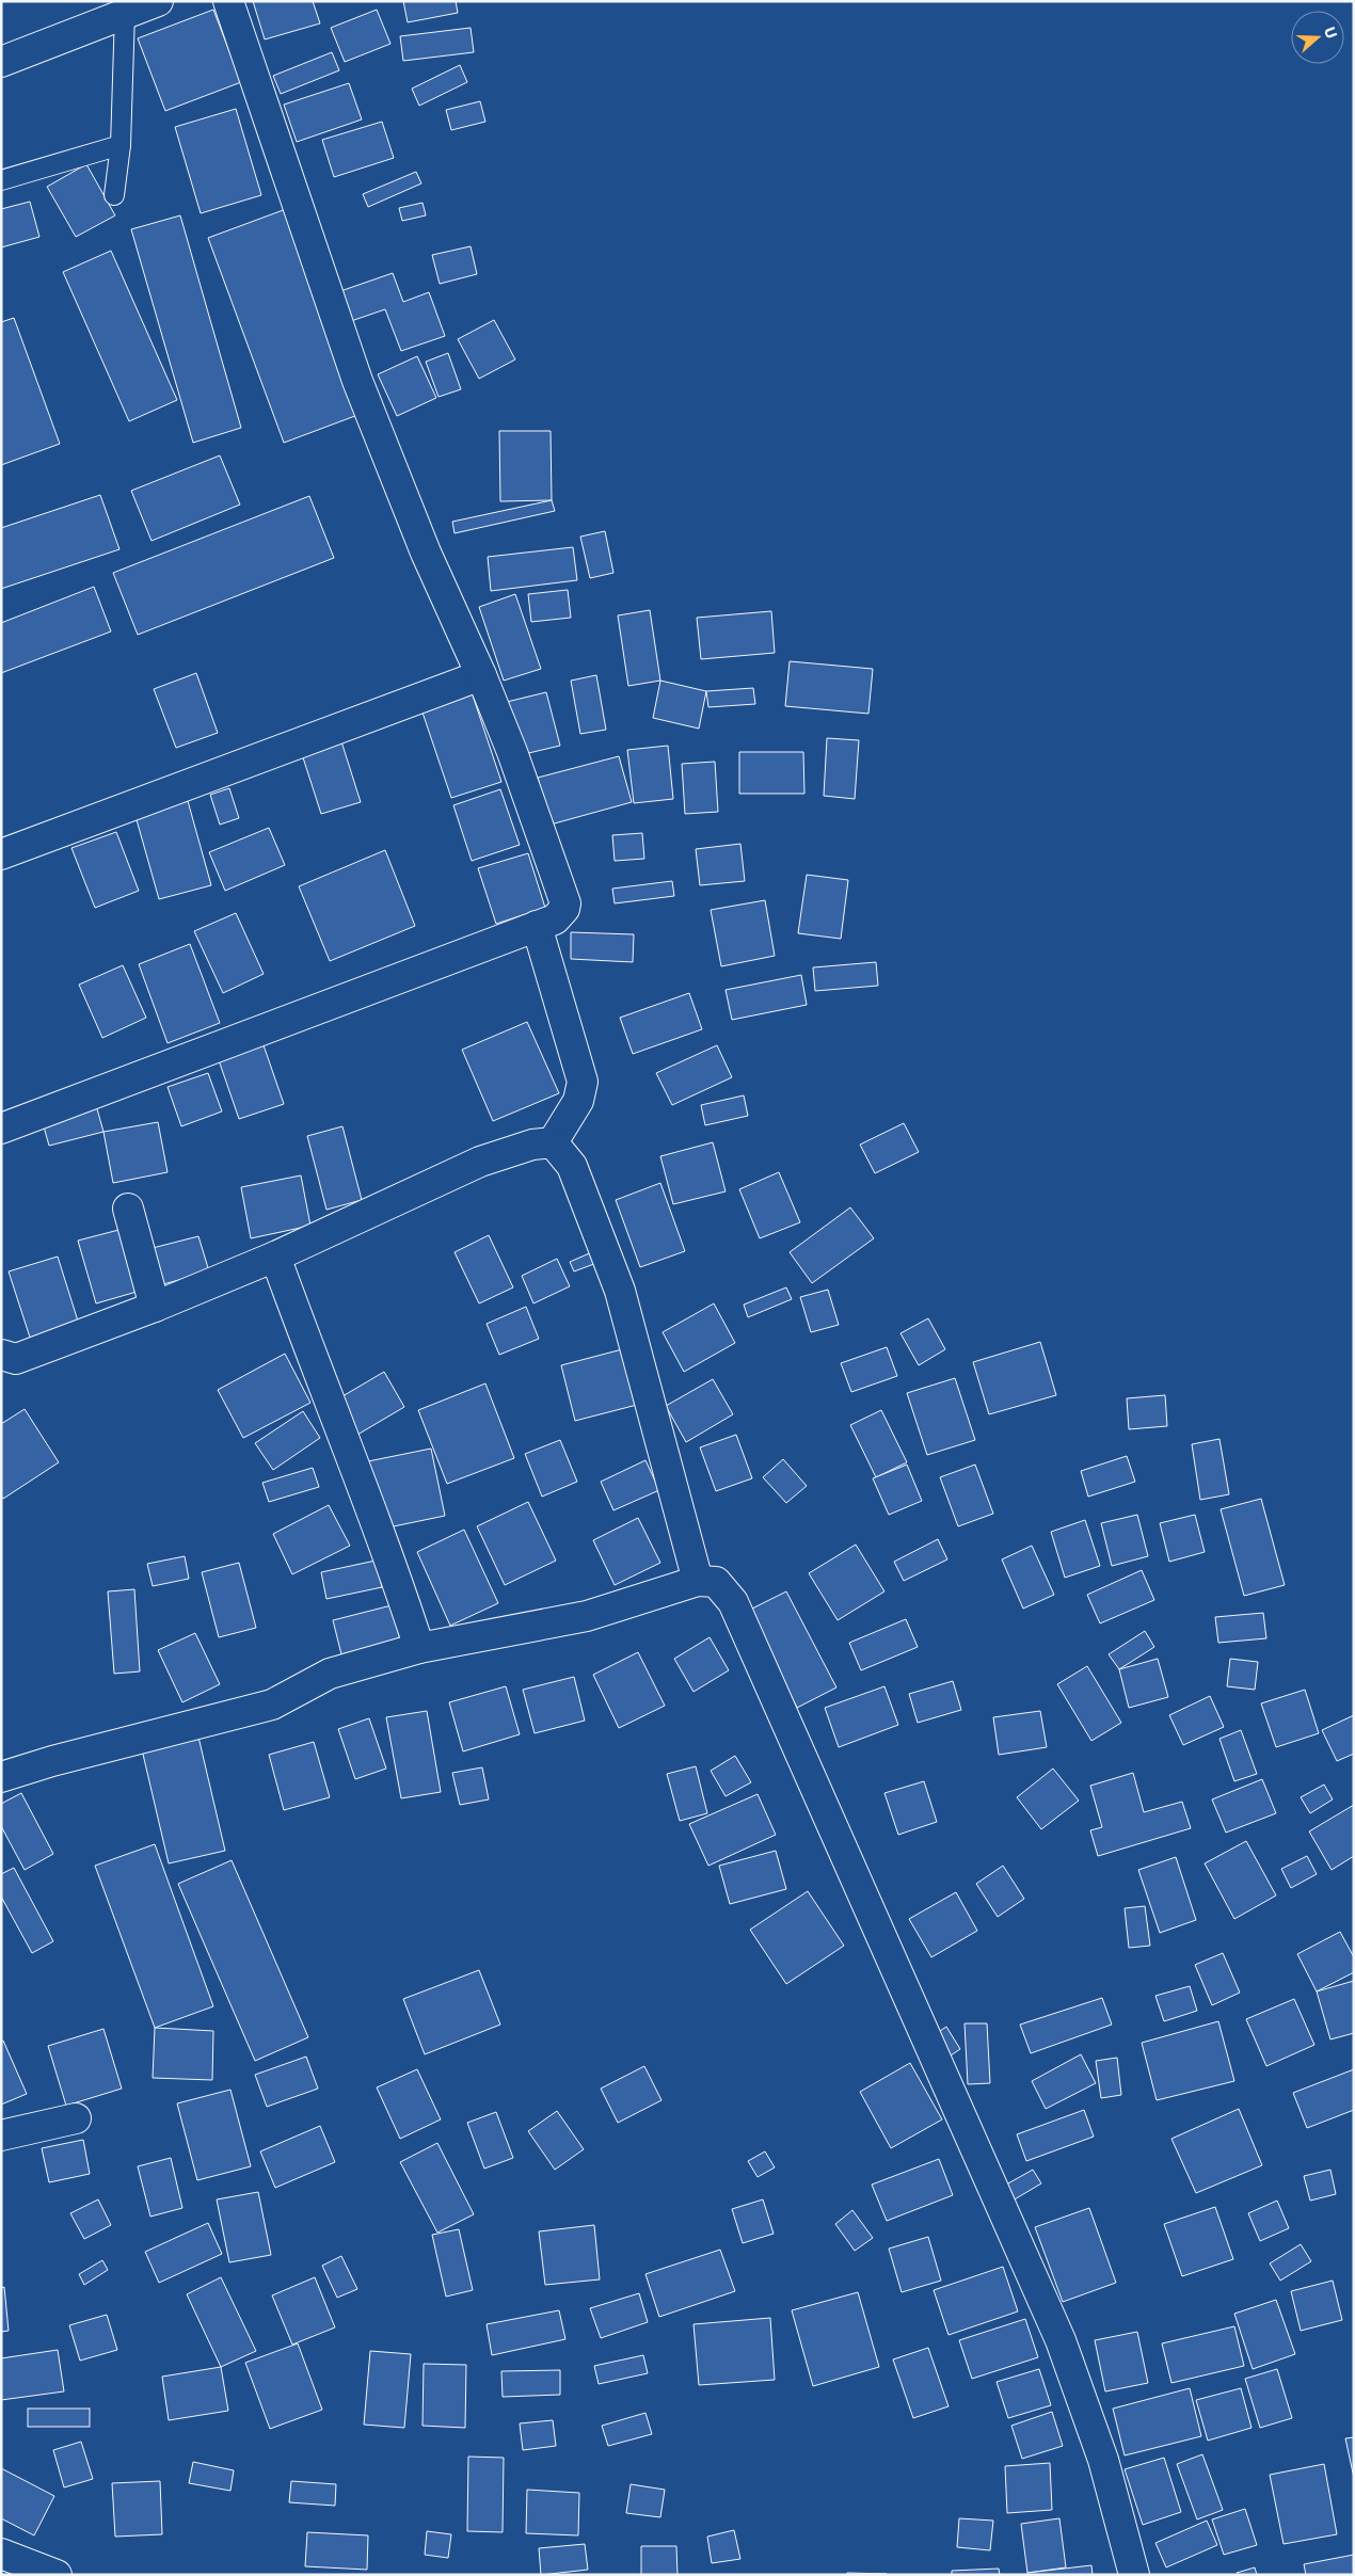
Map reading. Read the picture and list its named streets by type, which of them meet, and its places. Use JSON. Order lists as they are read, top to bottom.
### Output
{
  "north": "right"
}
